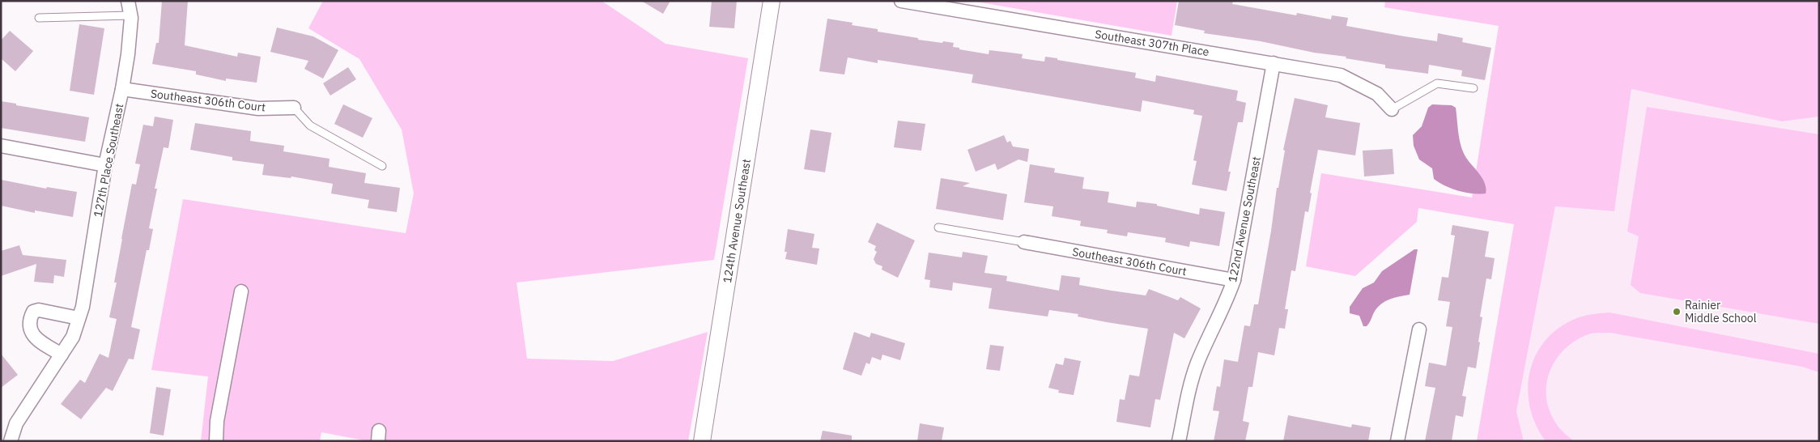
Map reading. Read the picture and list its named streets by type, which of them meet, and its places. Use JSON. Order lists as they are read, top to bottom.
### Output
{
  "streets": {
    "street": [
      "Southeast 307th Place",
      "Southeast 306th Court",
      "127th Place Southeast",
      "122nd Avenue Southeast",
      "124th Avenue Southeast"
    ]
  },
  "crossings": [
    ["Southeast 307th Place", "122nd Avenue Southeast"],
    ["Southeast 306th Court", "127th Place Southeast"],
    ["Southeast 306th Court", "122nd Avenue Southeast"]
  ],
  "places": ["Rainier Middle School"]
}
